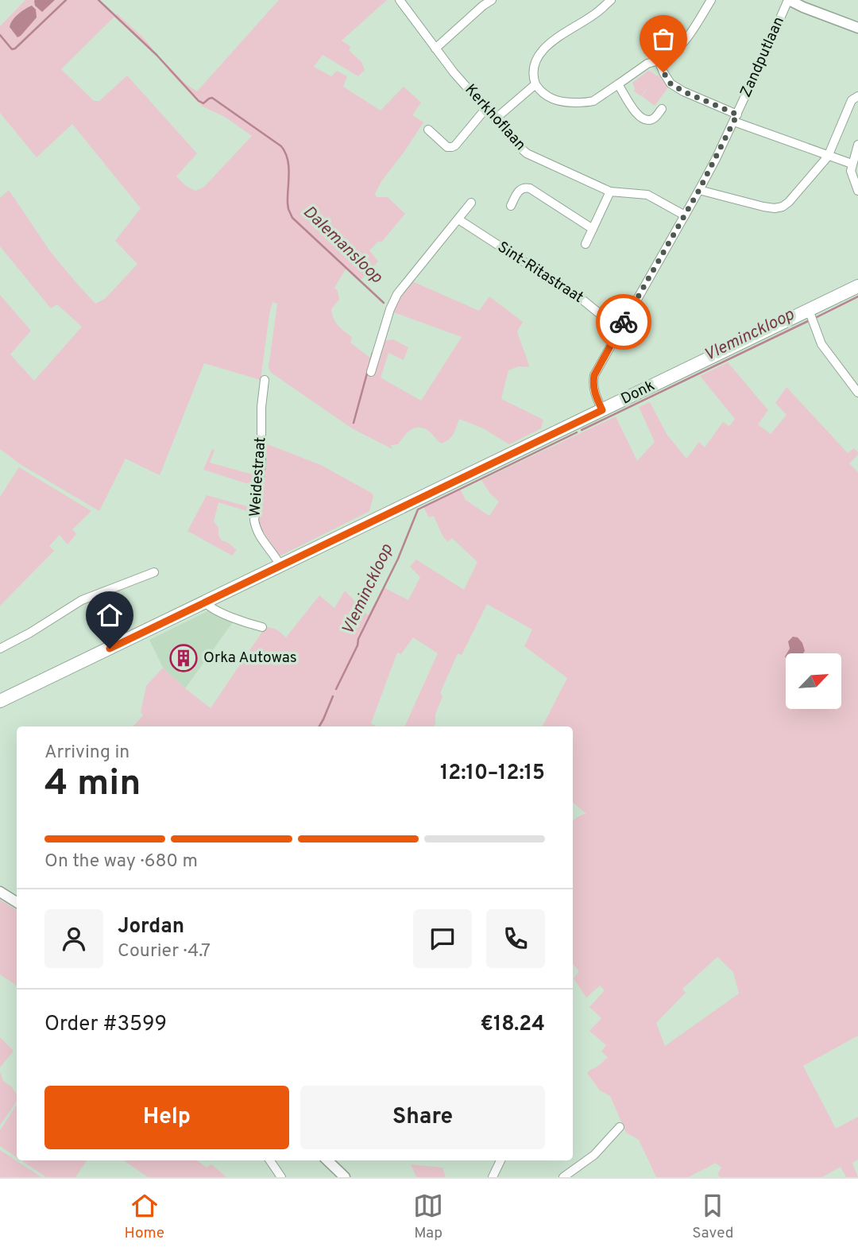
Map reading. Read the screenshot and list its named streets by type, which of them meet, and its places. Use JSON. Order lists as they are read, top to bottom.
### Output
{
  "streets": {
    "main road": ["Donk"],
    "street": [
      "Zandputlaan",
      "Kerkhoflaan",
      "Sint-Ritastraat",
      "Weidestraat"
    ]
  },
  "crossings": [
    ["Zandputlaan", "Kerkhoflaan"],
    ["Zandputlaan", "Sint-Ritastraat"],
    ["Zandputlaan", "Donk"],
    ["Donk", "Weidestraat"]
  ],
  "water": ["Dalemansloop", "Vleminckloop"],
  "places": {
    "building": ["Orka Autowas"]
  },
  "north": "top right",
  "page": {
    "heading": ["4 min", "Arriving in", "12:10–12:15"],
    "panel": [
      "Jordan",
      "Courier · 4.7",
      "Order #3599",
      "€18.24"
    ],
    "bar": "On the way · 680 m",
    "buttons": ["Help", "Share"],
    "tabs": ["Home", "Map", "Saved"]
  }
}
